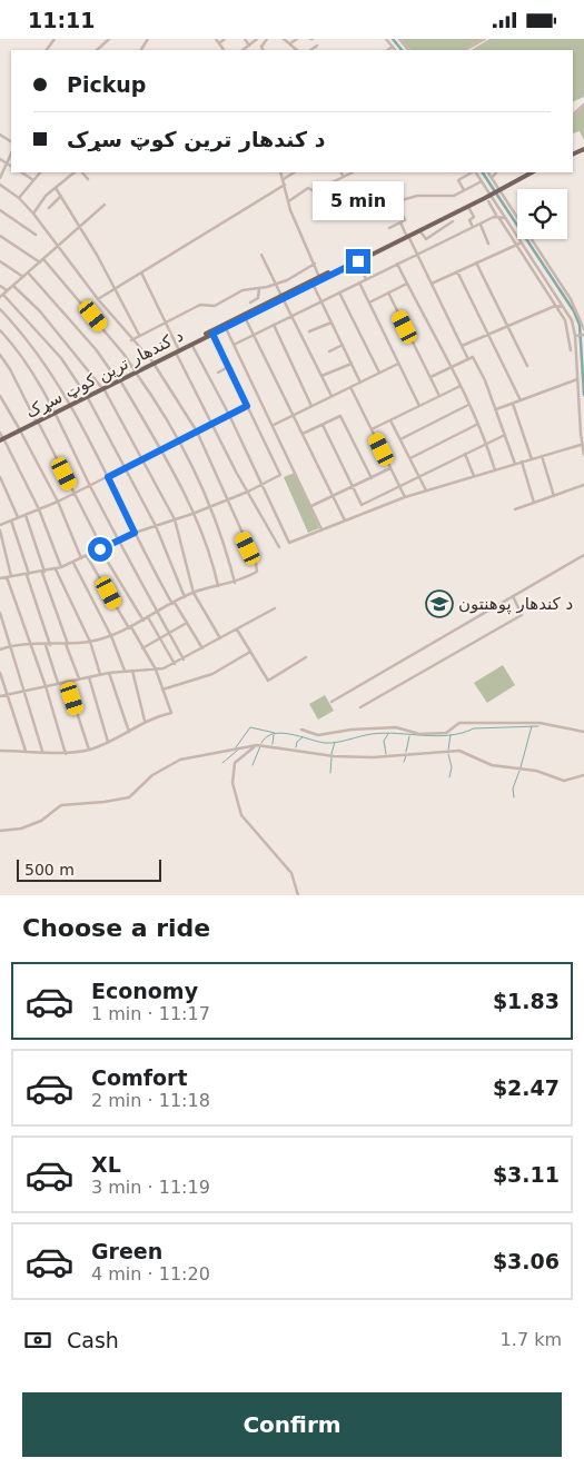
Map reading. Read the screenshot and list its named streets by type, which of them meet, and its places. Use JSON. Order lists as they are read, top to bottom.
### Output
{
  "streets": {
    "main road": ["د کندهار ترين کوټ سړک"]
  },
  "places": {
    "school or university": ["د کندهار پوهنتون"]
  },
  "scale_bar": "500 m",
  "page": {
    "status": "11:11",
    "banner": ["Pickup", "د کندهار ترين کوټ سړک"],
    "bubble": "5 min",
    "scale": "500 m",
    "heading": "Choose a ride",
    "list": [
      {
        "name": "Economy",
        "note": "1 min · 11:17",
        "value": "$1.83"
      },
      {
        "name": "Comfort",
        "note": "2 min · 11:18",
        "value": "$2.47"
      },
      {
        "name": "XL",
        "note": "3 min · 11:19",
        "value": "$3.11"
      },
      {
        "name": "Green",
        "note": "4 min · 11:20",
        "value": "$3.06"
      }
    ],
    "pay": ["Cash", "1.7 km"],
    "buttons": "Confirm"
  }
}
